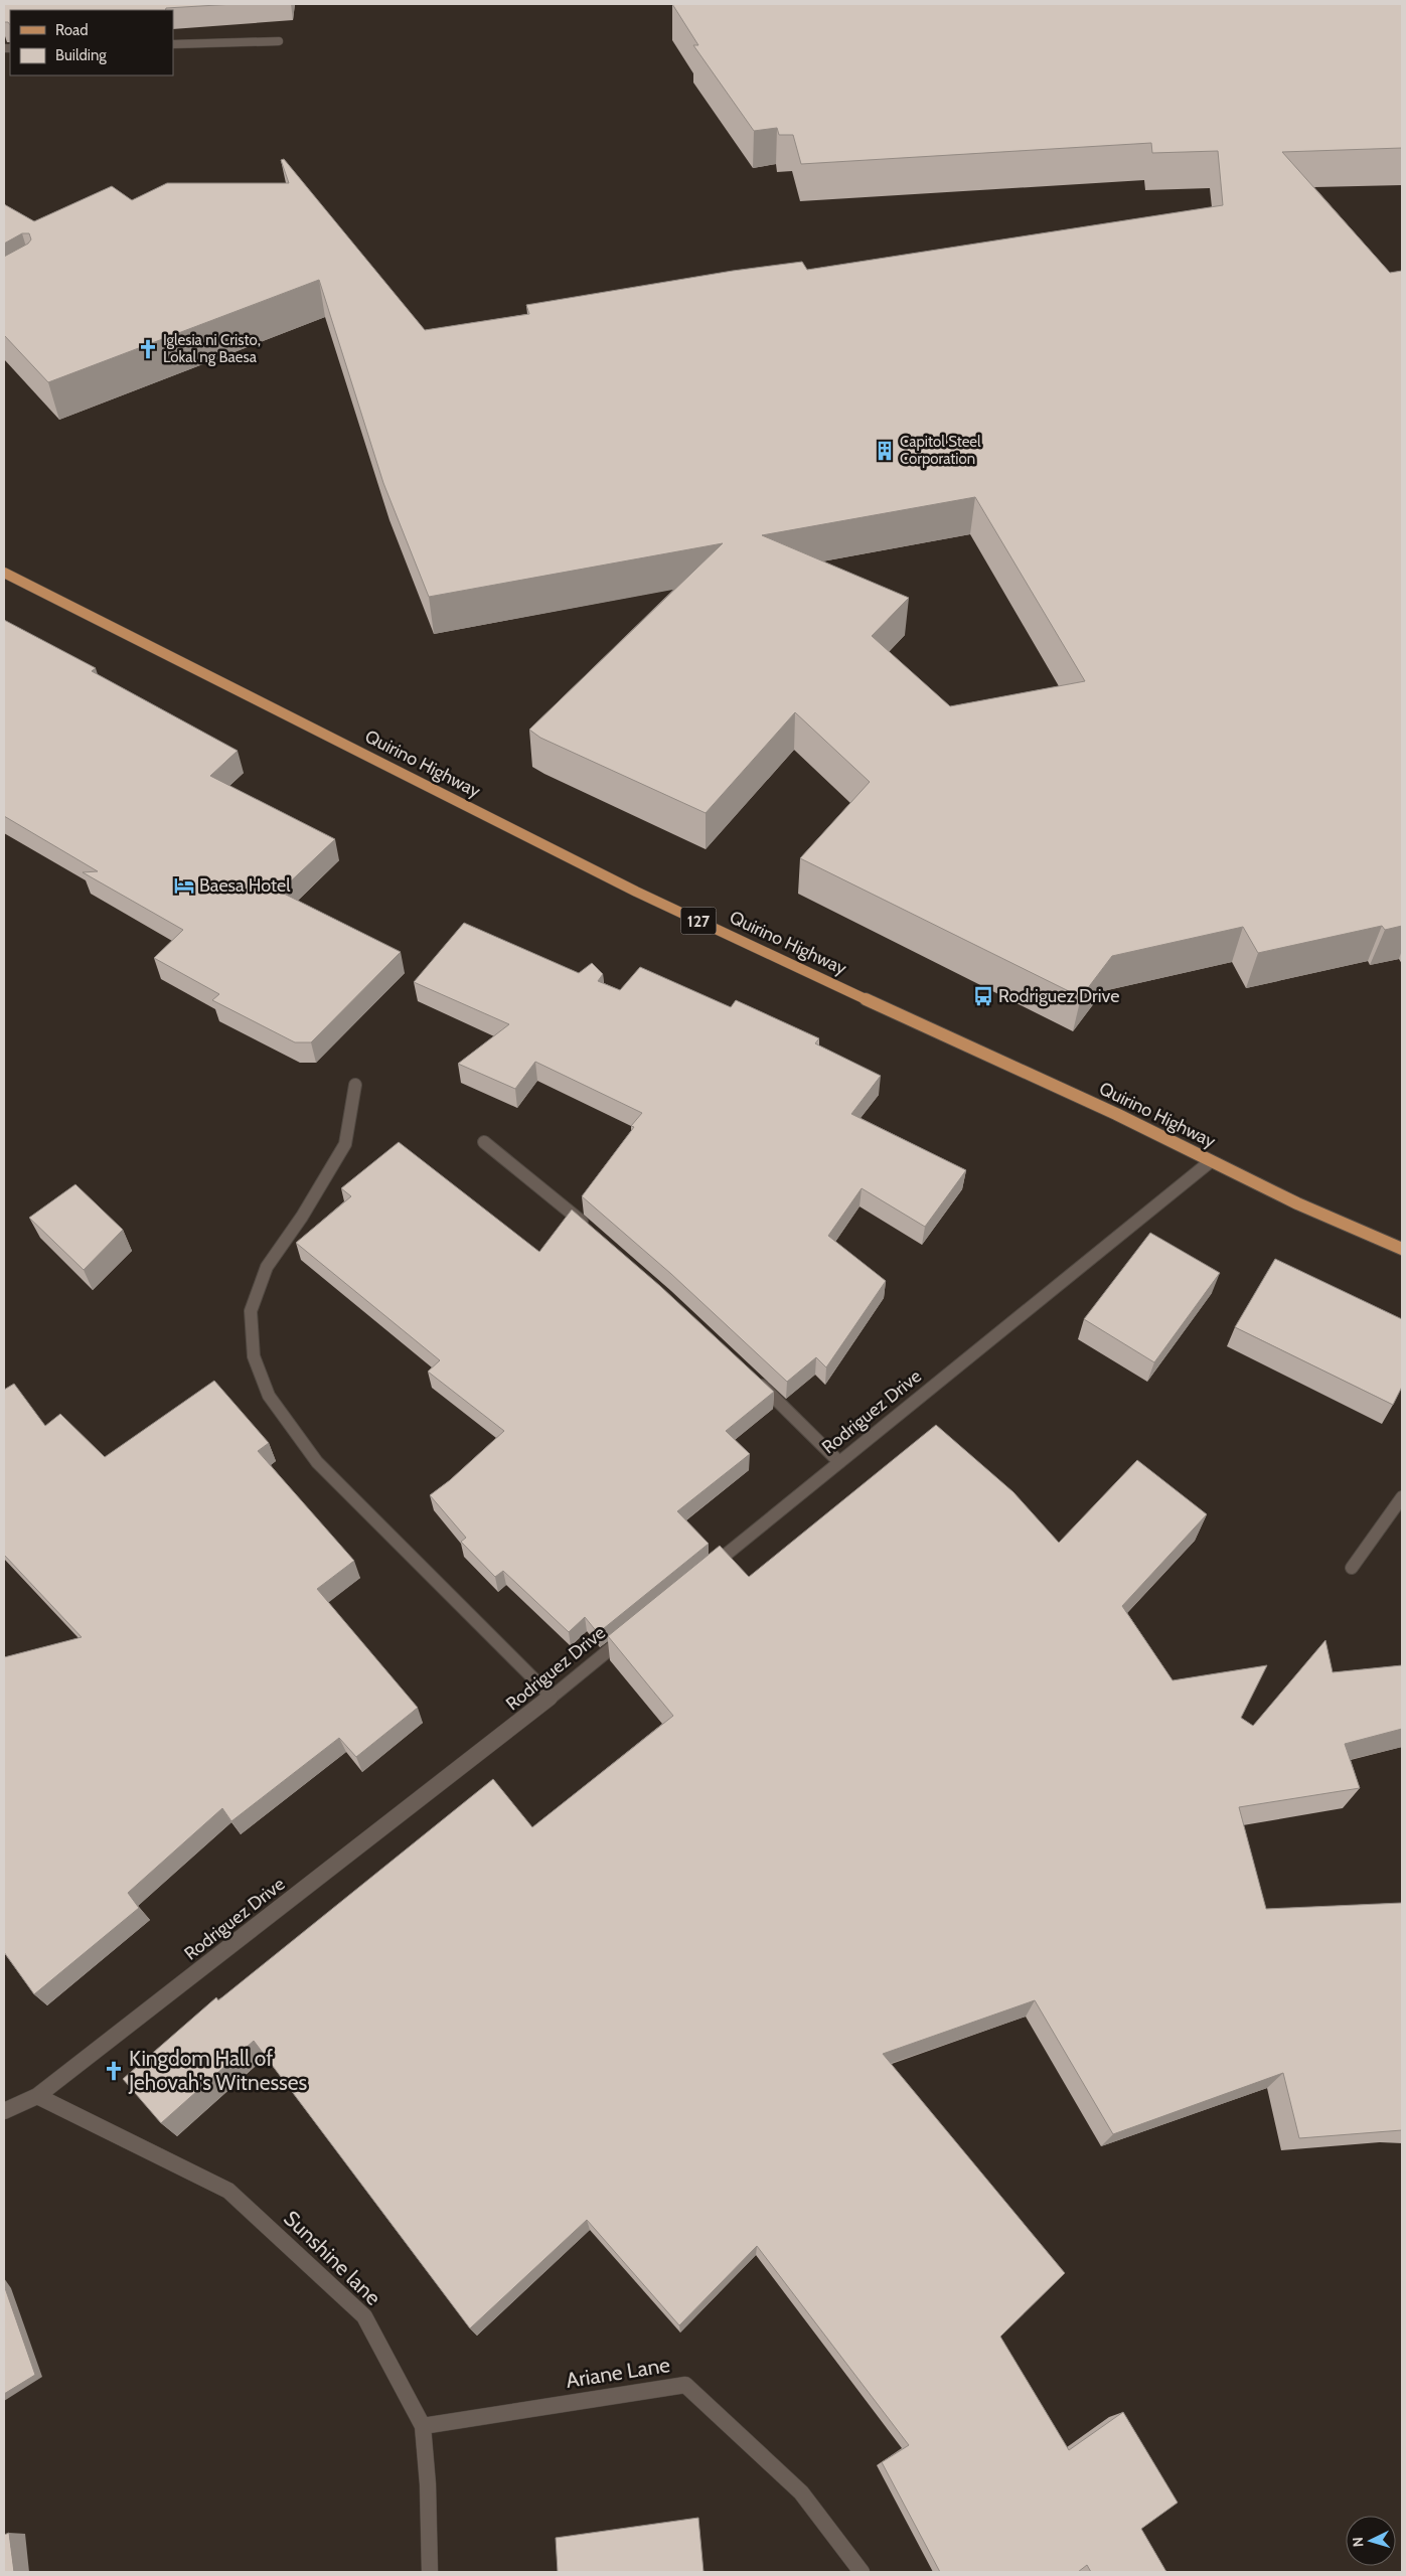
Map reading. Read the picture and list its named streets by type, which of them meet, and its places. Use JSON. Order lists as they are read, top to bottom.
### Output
{
  "streets": {
    "main road": ["Quirino Highway", "127"],
    "street": ["Rodriguez Drive", "Sunshine lane", "Ariane Lane"]
  },
  "crossings": [
    ["Quirino Highway", "Rodriguez Drive"],
    ["Rodriguez Drive", "Sunshine lane"],
    ["Sunshine lane", "Ariane Lane"]
  ],
  "places": {
    "church": ["Iglesia ni Cristo, Lokal ng Baesa", "Kingdom Hall of Jehovah's Witnesses"],
    "building": ["Capitol Steel Corporation"],
    "hotel": ["Baesa Hotel"],
    "bus stop": ["Rodriguez Drive"]
  },
  "legend": ["Road", "Building"],
  "north": "left"
}
